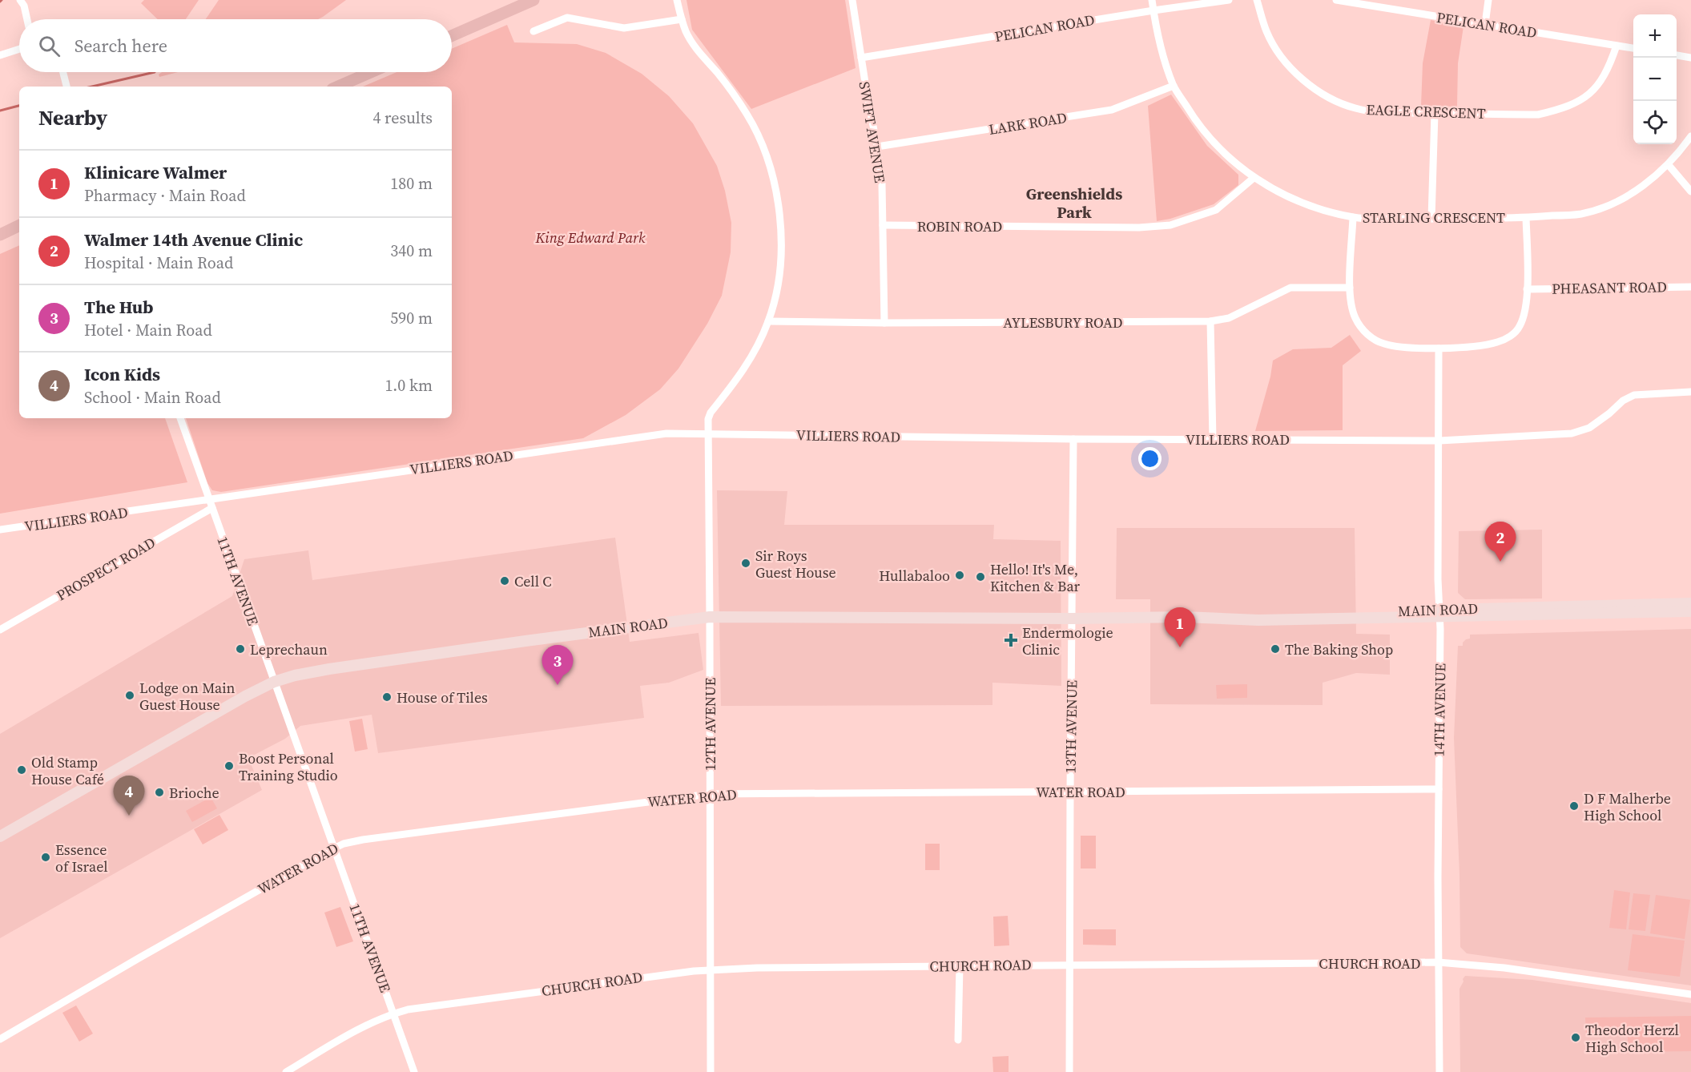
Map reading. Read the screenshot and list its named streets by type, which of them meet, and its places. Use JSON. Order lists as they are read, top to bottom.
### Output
{
  "streets": {
    "main road": ["MAIN ROAD"],
    "street": [
      "PELICAN ROAD",
      "EAGLE CRESCENT",
      "LARK ROAD",
      "SWIFT AVENUE",
      "STARLING CRESCENT",
      "ROBIN ROAD",
      "PHEASANT ROAD",
      "AYLESBURY ROAD",
      "VILLIERS ROAD",
      "PROSPECT ROAD",
      "11TH AVENUE",
      "14TH AVENUE",
      "12TH AVENUE",
      "13TH AVENUE",
      "WATER ROAD",
      "CHURCH ROAD"
    ]
  },
  "crossings": [
    ["PELICAN ROAD", "EAGLE CRESCENT"],
    ["PELICAN ROAD", "SWIFT AVENUE"],
    ["PELICAN ROAD", "STARLING CRESCENT"],
    ["LARK ROAD", "SWIFT AVENUE"],
    ["LARK ROAD", "STARLING CRESCENT"],
    ["SWIFT AVENUE", "ROBIN ROAD"],
    ["SWIFT AVENUE", "AYLESBURY ROAD"],
    ["STARLING CRESCENT", "ROBIN ROAD"],
    ["AYLESBURY ROAD", "12TH AVENUE"],
    ["VILLIERS ROAD", "11TH AVENUE"],
    ["VILLIERS ROAD", "14TH AVENUE"],
    ["VILLIERS ROAD", "12TH AVENUE"],
    ["VILLIERS ROAD", "13TH AVENUE"],
    ["PROSPECT ROAD", "11TH AVENUE"],
    ["11TH AVENUE", "MAIN ROAD"],
    ["11TH AVENUE", "WATER ROAD"],
    ["11TH AVENUE", "CHURCH ROAD"],
    ["MAIN ROAD", "14TH AVENUE"],
    ["MAIN ROAD", "12TH AVENUE"],
    ["MAIN ROAD", "13TH AVENUE"],
    ["14TH AVENUE", "WATER ROAD"],
    ["14TH AVENUE", "CHURCH ROAD"],
    ["12TH AVENUE", "WATER ROAD"],
    ["12TH AVENUE", "CHURCH ROAD"],
    ["13TH AVENUE", "WATER ROAD"],
    ["13TH AVENUE", "CHURCH ROAD"]
  ],
  "districts": ["Greenshields Park"],
  "parks": ["King Edward Park"],
  "places": {
    "other": [
      "Sir Roys Guest House",
      "Hullabaloo",
      "Hello! It's Me, Kitchen & Bar",
      "Cell C",
      "Leprechaun",
      "The Baking Shop",
      "Lodge on Main Guest House",
      "House of Tiles",
      "Boost Personal Training Studio",
      "Old Stamp House Café",
      "Brioche",
      "D F Malherbe High School",
      "Essence of Israel",
      "Theodor Herzl High School"
    ],
    "health": ["Endermologie Clinic"]
  },
  "page": {
    "map_buttons": ["+", "−"],
    "search": "Search here",
    "heading": ["Nearby", "4 results"],
    "list": [
      {
        "mark": "1",
        "name": "Klinicare Walmer",
        "note": "Pharmacy · Main Road",
        "value": "180 m"
      },
      {
        "mark": "2",
        "name": "Walmer 14th Avenue Clinic",
        "note": "Hospital · Main Road",
        "value": "340 m"
      },
      {
        "mark": "3",
        "name": "The Hub",
        "note": "Hotel · Main Road",
        "value": "590 m"
      },
      {
        "mark": "4",
        "name": "Icon Kids",
        "note": "School · Main Road",
        "value": "1.0 km"
      }
    ],
    "pins": [
      "2",
      "1",
      "3",
      "4"
    ]
  }
}
